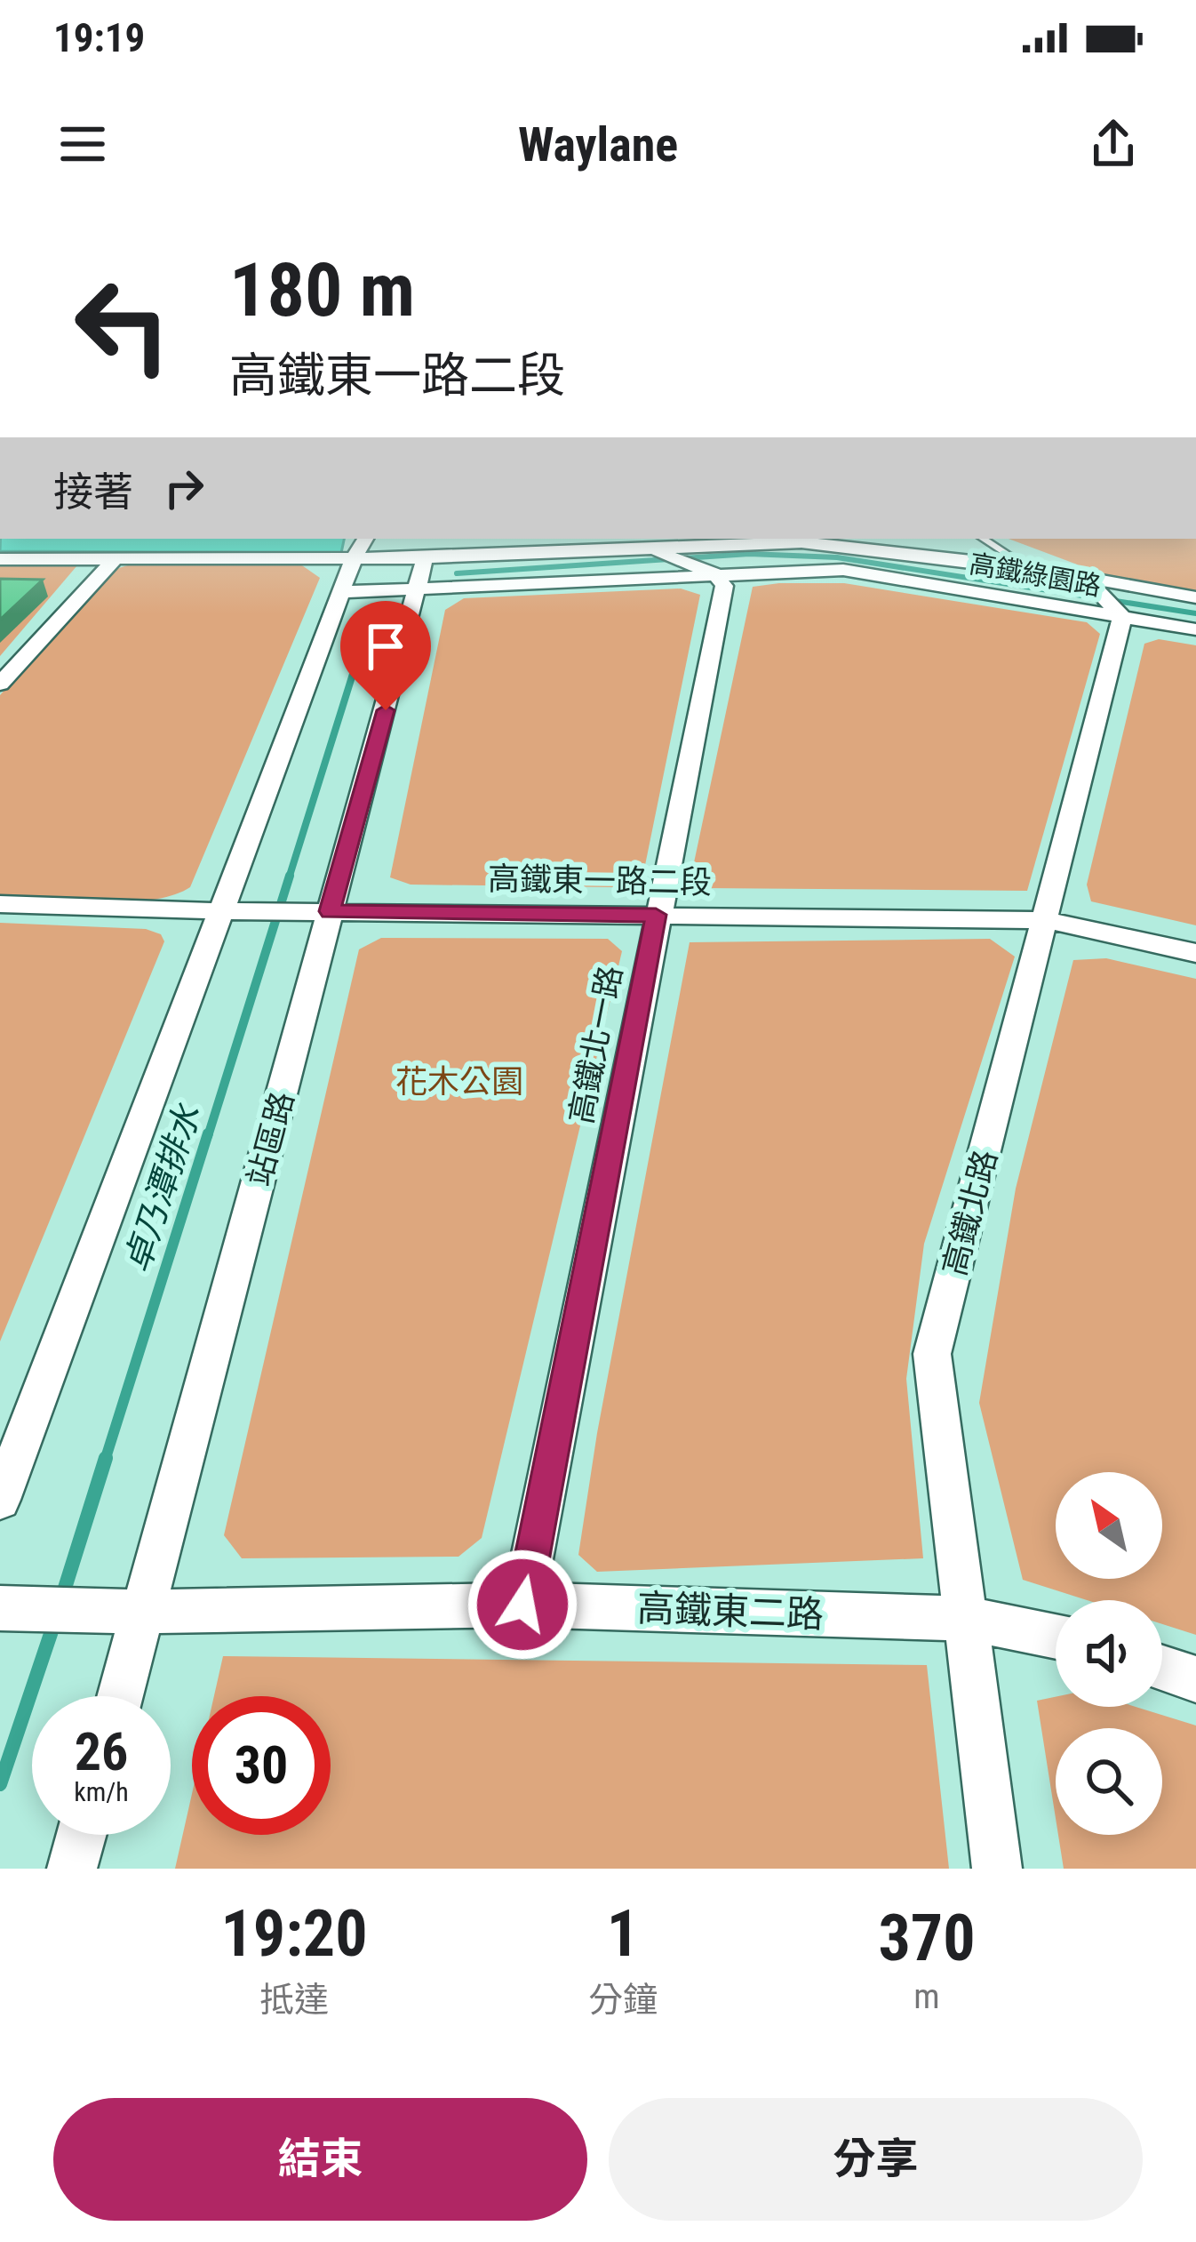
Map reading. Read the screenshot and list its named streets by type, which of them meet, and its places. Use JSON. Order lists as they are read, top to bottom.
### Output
{
  "streets": {
    "street": [
      "高鐵綠園路",
      "高鐵東一路二段",
      "高鐵北一路",
      "站區路",
      "高鐵北路",
      "高鐵東二路"
    ]
  },
  "crossings": [
    ["高鐵綠園路", "高鐵北一路"],
    ["高鐵綠園路", "站區路"],
    ["高鐵綠園路", "高鐵北路"],
    ["高鐵東一路二段", "高鐵北一路"],
    ["高鐵東一路二段", "站區路"],
    ["高鐵東一路二段", "高鐵北路"],
    ["高鐵北一路", "高鐵東二路"],
    ["站區路", "高鐵東二路"],
    ["高鐵北路", "高鐵東二路"]
  ],
  "water": ["卓乃潭排水"],
  "parks": ["花木公園"],
  "north": "top left",
  "page": {
    "status": "19:19",
    "header": "Waylane",
    "turn": ["180 m", "高鐵東一路二段"],
    "then": "接著",
    "speed": "26 km/h",
    "limit": "30",
    "eta": [
      "19:20",
      "抵達",
      "1",
      "分鐘",
      "370",
      "m"
    ],
    "buttons": ["結束", "分享"]
  }
}
